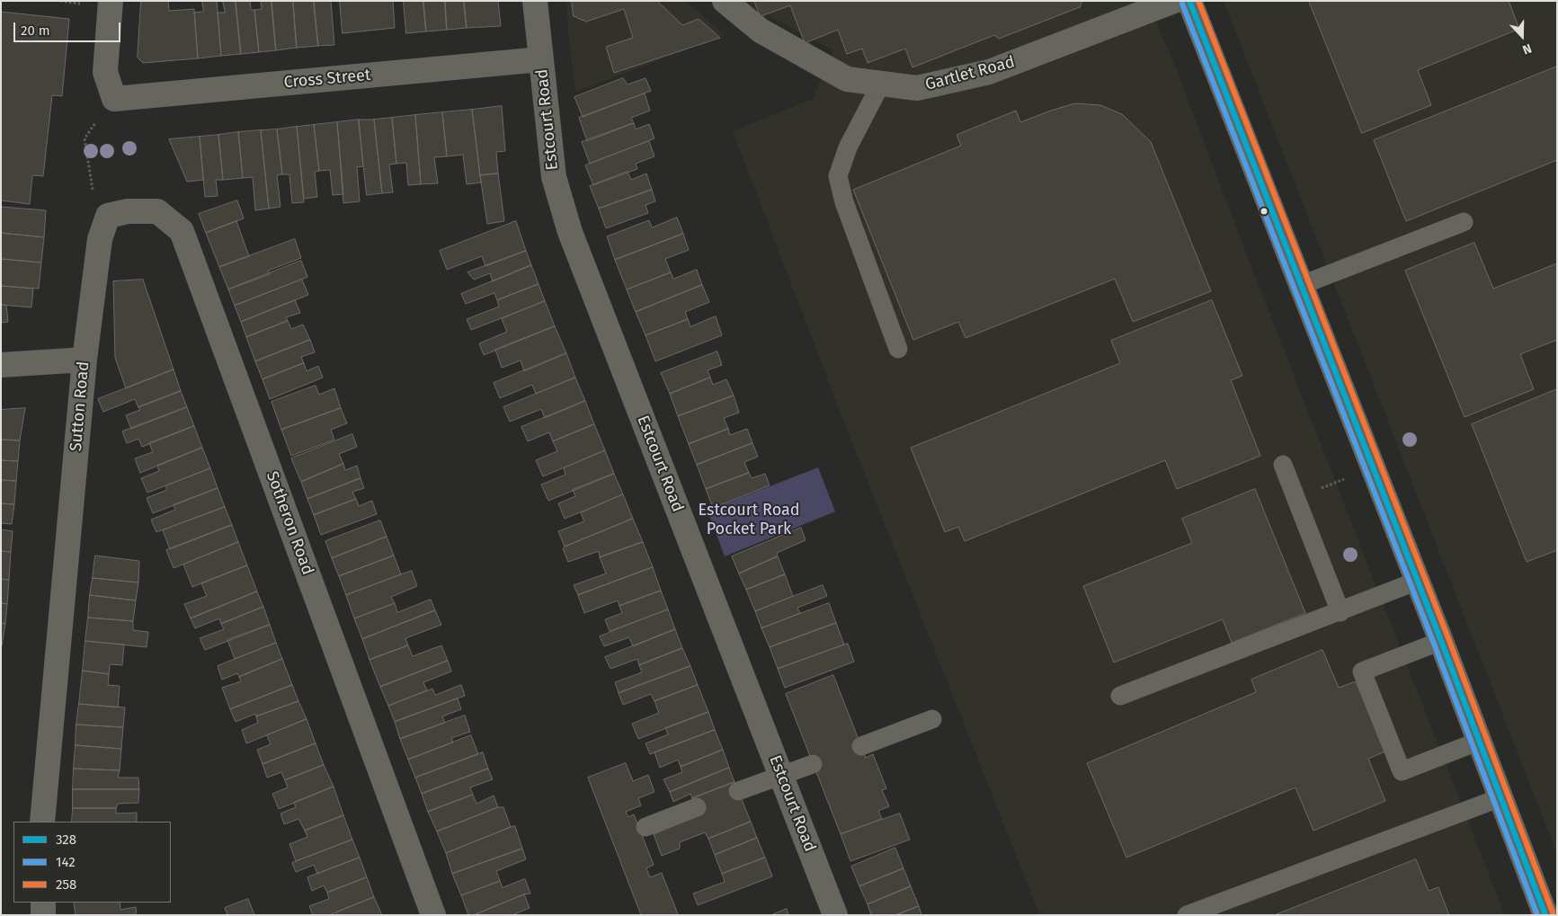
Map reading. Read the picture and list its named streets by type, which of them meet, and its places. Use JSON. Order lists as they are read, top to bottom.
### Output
{
  "streets": {
    "street": [
      "Gartlet Road",
      "Cross Street",
      "Estcourt Road",
      "Sutton Road",
      "Sotheron Road"
    ]
  },
  "crossings": [
    ["Cross Street", "Estcourt Road"],
    ["Sutton Road", "Sotheron Road"]
  ],
  "parks": ["Estcourt Road Pocket Park"],
  "lines": ["transit line 328", "transit line 258", "transit line 142"],
  "legend": ["328", "142", "258"],
  "scale_bar": "20 m",
  "north": "bottom"
}
